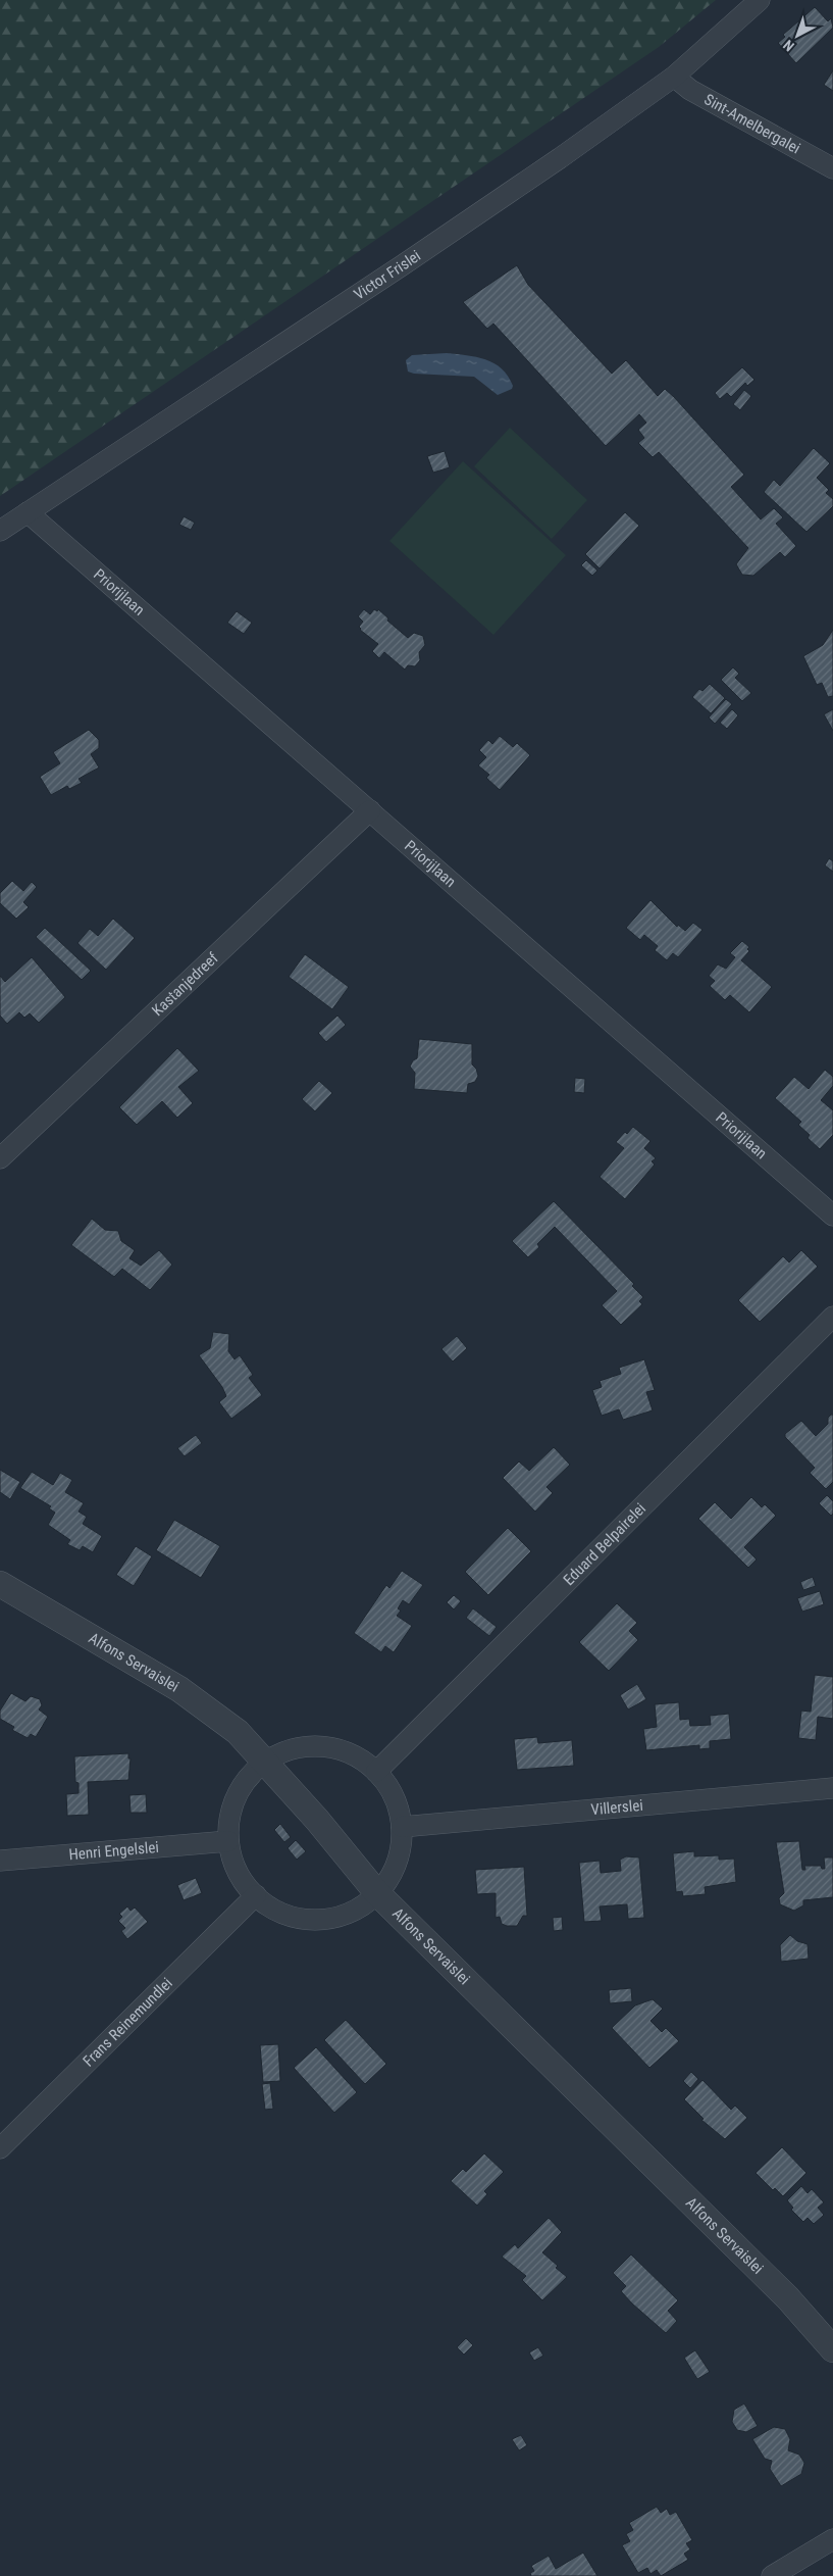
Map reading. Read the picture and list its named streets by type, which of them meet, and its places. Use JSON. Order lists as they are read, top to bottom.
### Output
{
  "streets": {
    "street": [
      "Sint-Amelbergalei",
      "Victor Frislei",
      "Priorijlaan",
      "Kastanjedreef",
      "Eduard Belpairelei",
      "Alfons Servaislei",
      "Villerslei",
      "Henri Engelslei",
      "Frans Reinemundlei"
    ]
  },
  "crossings": [
    ["Sint-Amelbergalei", "Victor Frislei"],
    ["Victor Frislei", "Priorijlaan"],
    ["Priorijlaan", "Kastanjedreef"]
  ],
  "north": "bottom left"
}
